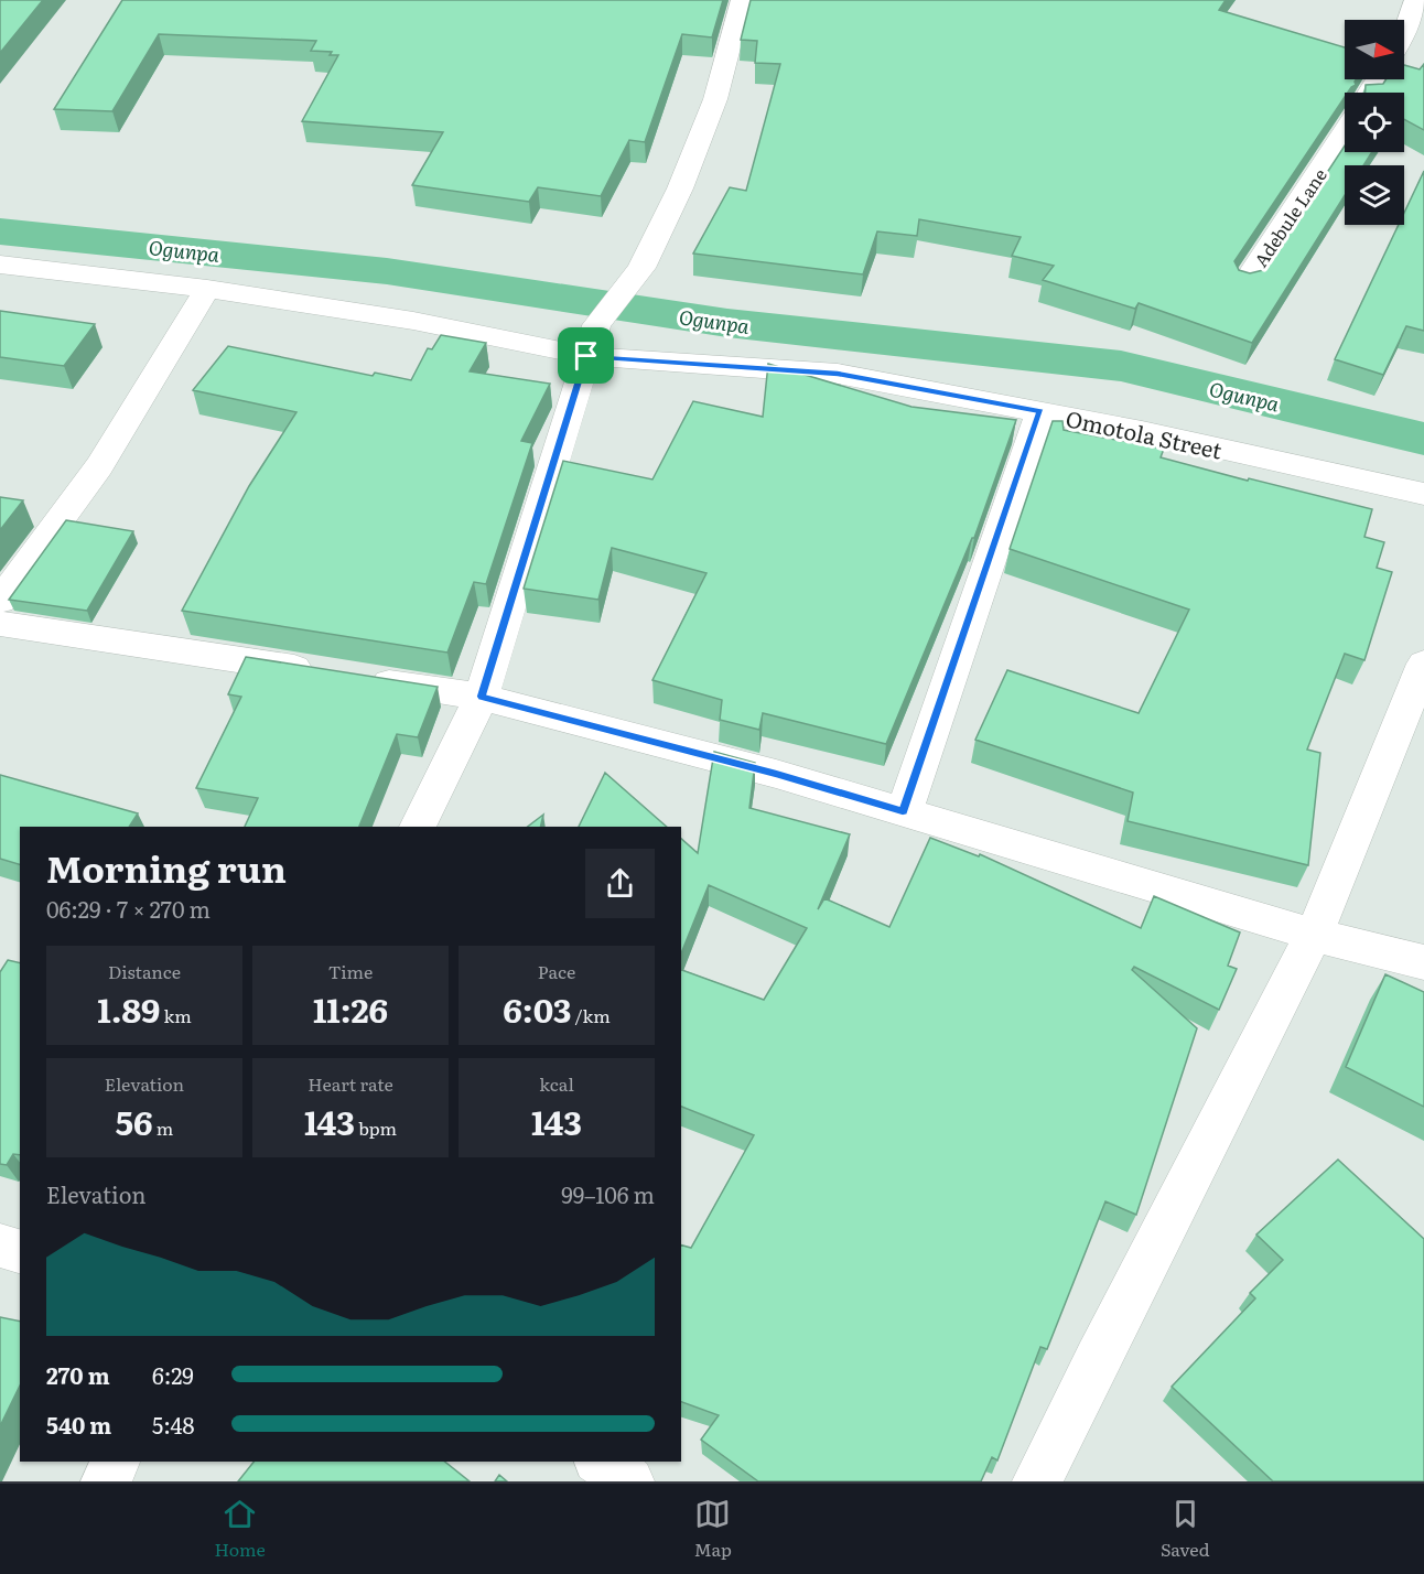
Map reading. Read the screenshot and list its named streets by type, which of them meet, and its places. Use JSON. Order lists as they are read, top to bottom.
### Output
{
  "streets": {
    "street": ["Adebule Lane", "Omotola Street"]
  },
  "water": ["Ogunpa"],
  "north": "right",
  "page": {
    "heading": ["Morning run", "06:29 · 7 × 270 m"],
    "stats": [
      ["Distance", "1.89 km"],
      ["Time", "11:26"],
      ["Pace", "6:03 /km"],
      ["Elevation", "56 m"],
      ["Heart rate", "143 bpm"],
      ["kcal", "143"]
    ],
    "chart": ["Elevation", "99–106 m"],
    "list": [
      {
        "name": "270 m",
        "note": "6:29"
      },
      {
        "name": "540 m",
        "note": "5:48"
      }
    ],
    "tabs": ["Home", "Map", "Saved"]
  }
}
